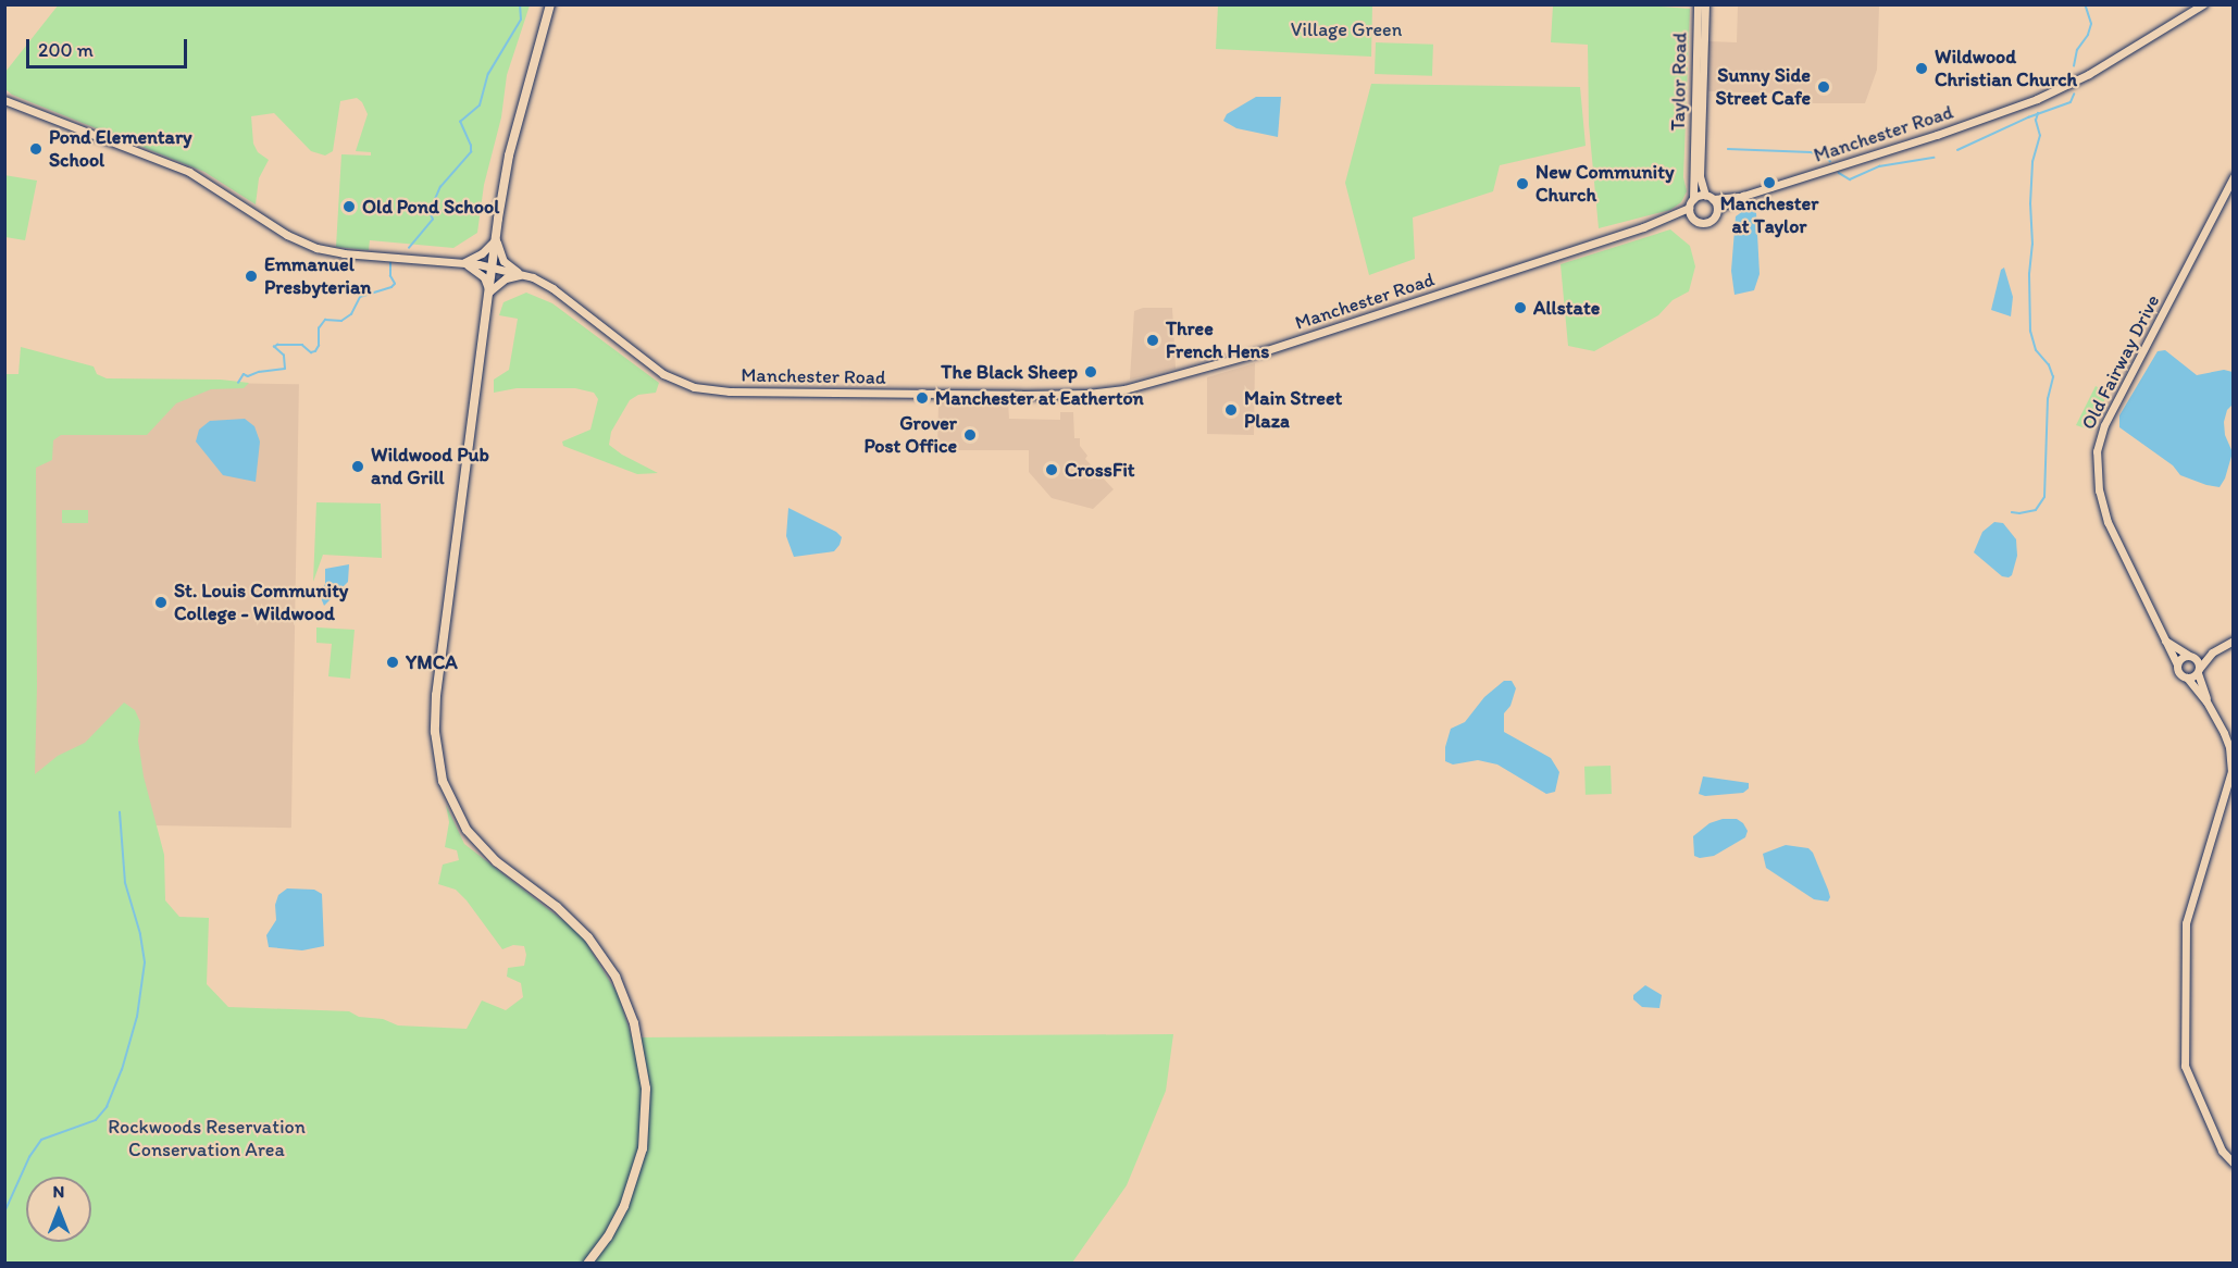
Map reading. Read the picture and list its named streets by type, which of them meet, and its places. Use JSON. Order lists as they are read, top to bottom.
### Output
{
  "streets": {
    "street": ["Taylor Road", "Manchester Road", "Old Fairway Drive"]
  },
  "crossings": [
    ["Taylor Road", "Manchester Road"]
  ],
  "parks": ["Village Green", "Rockwoods Reservation Conservation Area"],
  "places": [
    "Wildwood Christian Church",
    "Sunny Side Street Cafe",
    "Pond Elementary School",
    "Manchester at Taylor",
    "New Community Church",
    "Old Pond School",
    "Emmanuel Presbyterian",
    "Allstate",
    "Three French Hens",
    "The Black Sheep",
    "Manchester at Eatherton",
    "Main Street Plaza",
    "Grover Post Office",
    "Wildwood Pub and Grill",
    "CrossFit",
    "St. Louis Community College - Wildwood",
    "YMCA"
  ],
  "scale_bar": "200 m",
  "north": "top"
}
